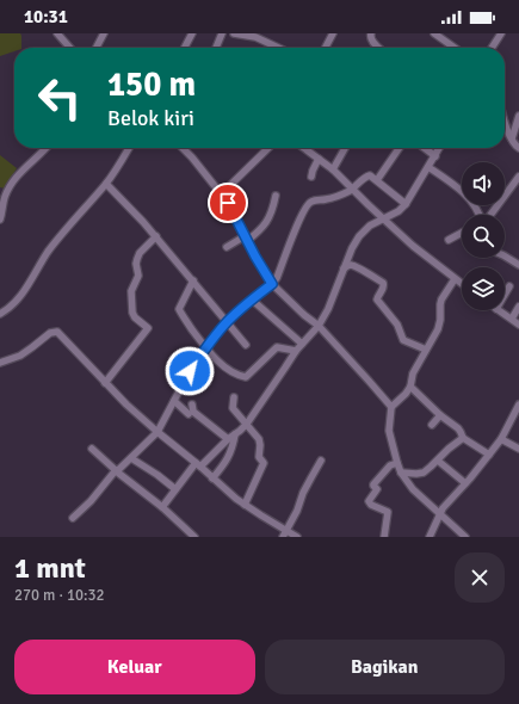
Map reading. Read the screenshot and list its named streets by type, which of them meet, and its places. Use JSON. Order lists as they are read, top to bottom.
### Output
{
  "page": {
    "status": "10:31",
    "turn": ["150 m", "Belok kiri"],
    "heading": ["1 mnt", "270 m · 10:32"],
    "buttons": ["Keluar", "Bagikan"]
  }
}
